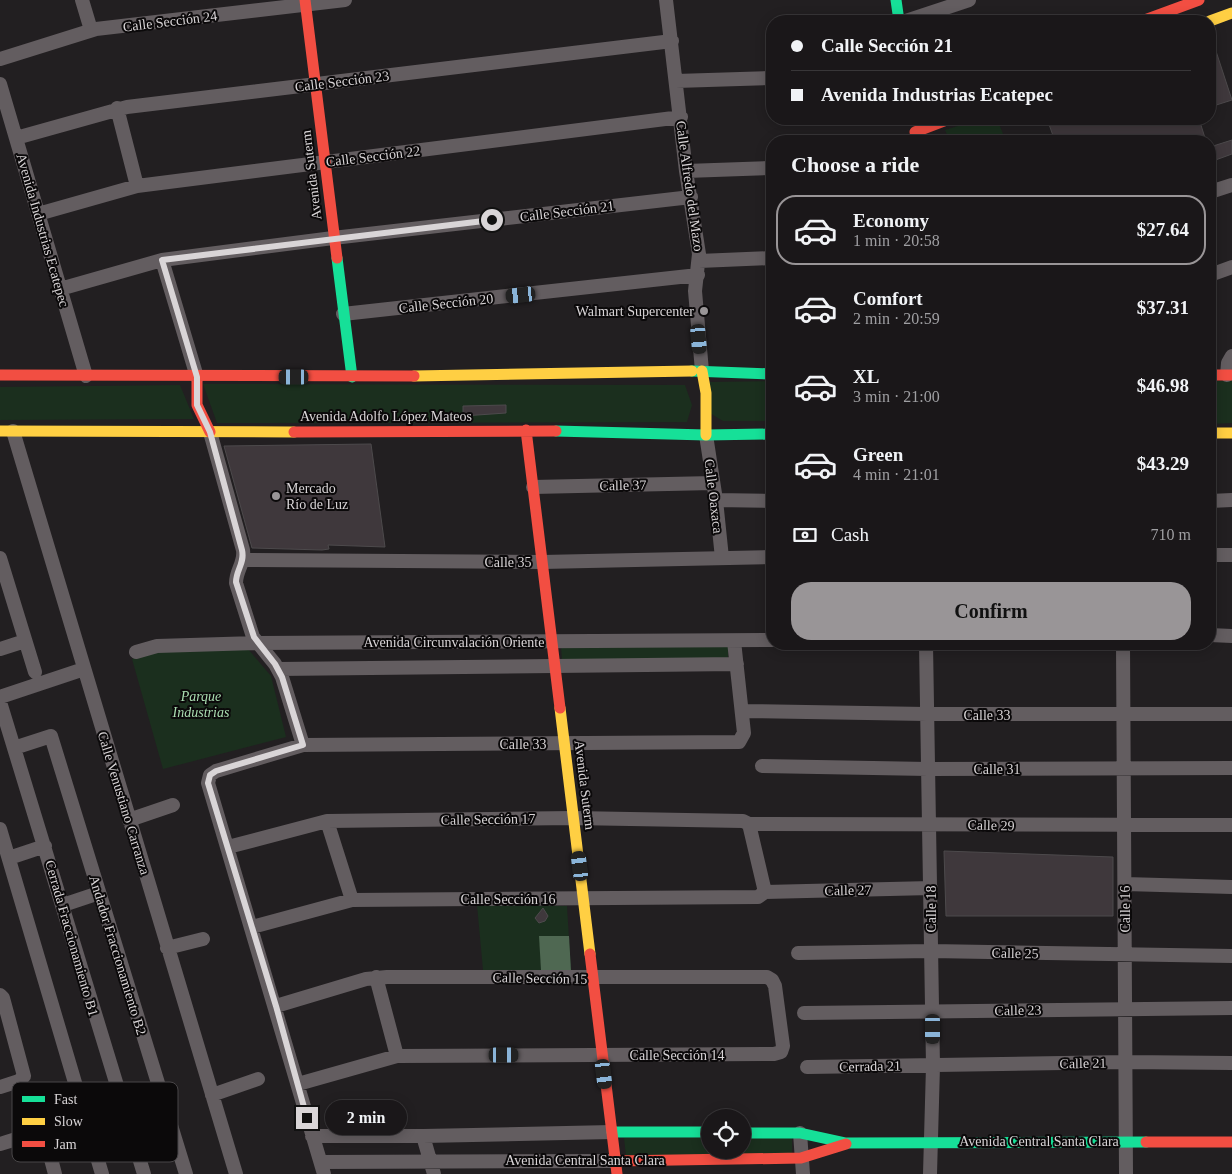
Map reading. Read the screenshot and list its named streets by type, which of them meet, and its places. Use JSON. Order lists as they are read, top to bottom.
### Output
{
  "streets": {
    "street": [
      "Calle Sección 24",
      "Calle Sección 23",
      "Calle Sección 22",
      "Avenida Suterm",
      "Calle Alfredo del Mazo",
      "Calle Sección 21",
      "Avenida Industrias Ecatepec",
      "Calle Sección 20",
      "Avenida Adolfo López Mateos",
      "Calle 37",
      "Calle Oaxaca",
      "Calle 35",
      "Avenida Circunvalación Oriente",
      "Calle 33",
      "Calle 31",
      "Calle Venustiano Carranza",
      "Calle Sección 17",
      "Calle 29",
      "Calle 27",
      "Calle Sección 16",
      "Calle 18",
      "Calle 16",
      "Cerrada Fraccionamiento B1",
      "Calle 25",
      "Andador Fraccionamiento B2",
      "Calle Sección 15",
      "Calle 23",
      "Calle Sección 14",
      "Calle 21",
      "Cerrada 21",
      "Avenida Central Santa Clara"
    ]
  },
  "crossings": [
    ["Calle Sección 24", "Avenida Suterm"],
    ["Calle Sección 23", "Avenida Suterm"],
    ["Calle Sección 23", "Calle Alfredo del Mazo"],
    ["Calle Sección 23", "Avenida Industrias Ecatepec"],
    ["Calle Sección 22", "Avenida Suterm"],
    ["Calle Sección 22", "Calle Alfredo del Mazo"],
    ["Calle Sección 22", "Avenida Industrias Ecatepec"],
    ["Avenida Suterm", "Calle Sección 21"],
    ["Avenida Suterm", "Calle Sección 20"],
    ["Avenida Suterm", "Avenida Adolfo López Mateos"],
    ["Avenida Suterm", "Calle 37"],
    ["Avenida Suterm", "Calle 35"],
    ["Avenida Suterm", "Avenida Circunvalación Oriente"],
    ["Avenida Suterm", "Calle 33"],
    ["Avenida Suterm", "Calle Sección 17"],
    ["Avenida Suterm", "Calle Sección 16"],
    ["Avenida Suterm", "Calle Sección 15"],
    ["Avenida Suterm", "Calle Sección 14"],
    ["Avenida Suterm", "Avenida Central Santa Clara"],
    ["Calle Alfredo del Mazo", "Calle Sección 21"],
    ["Calle Alfredo del Mazo", "Calle Sección 20"],
    ["Calle Sección 21", "Avenida Industrias Ecatepec"],
    ["Avenida Adolfo López Mateos", "Calle Oaxaca"],
    ["Avenida Adolfo López Mateos", "Calle Venustiano Carranza"],
    ["Calle 37", "Calle Oaxaca"],
    ["Calle Oaxaca", "Calle 35"],
    ["Calle 33", "Calle 18"],
    ["Calle 33", "Calle 16"],
    ["Calle 31", "Calle 18"],
    ["Calle 31", "Calle 16"],
    ["Calle Sección 17", "Calle 29"],
    ["Calle 29", "Calle 18"],
    ["Calle 29", "Calle 16"],
    ["Calle 27", "Calle Sección 16"],
    ["Calle 27", "Calle 18"],
    ["Calle 18", "Calle 25"],
    ["Calle 18", "Calle 23"],
    ["Calle 18", "Calle 21"],
    ["Calle 18", "Cerrada 21"],
    ["Calle 18", "Avenida Central Santa Clara"],
    ["Calle 16", "Calle 25"],
    ["Calle 16", "Calle 23"],
    ["Calle 16", "Calle 21"],
    ["Calle 16", "Avenida Central Santa Clara"],
    ["Cerrada Fraccionamiento B1", "Andador Fraccionamiento B2"],
    ["Calle Sección 15", "Calle Sección 14"],
    ["Calle 21", "Cerrada 21"]
  ],
  "parks": ["Parque Industrias"],
  "places": ["Walmart Supercenter", "Mercado Río de Luz"],
  "legend": ["Fast", "Slow", "Jam"],
  "page": {
    "banner": ["Calle Sección 21", "Avenida Industrias Ecatepec"],
    "heading": "Choose a ride",
    "list": [
      {
        "name": "Economy",
        "note": "1 min · 20:58",
        "value": "$27.64"
      },
      {
        "name": "Comfort",
        "note": "2 min · 20:59",
        "value": "$37.31"
      },
      {
        "name": "XL",
        "note": "3 min · 21:00",
        "value": "$46.98"
      },
      {
        "name": "Green",
        "note": "4 min · 21:01",
        "value": "$43.29"
      }
    ],
    "pay": ["Cash", "710 m"],
    "buttons": "Confirm",
    "bubble": "2 min"
  }
}
